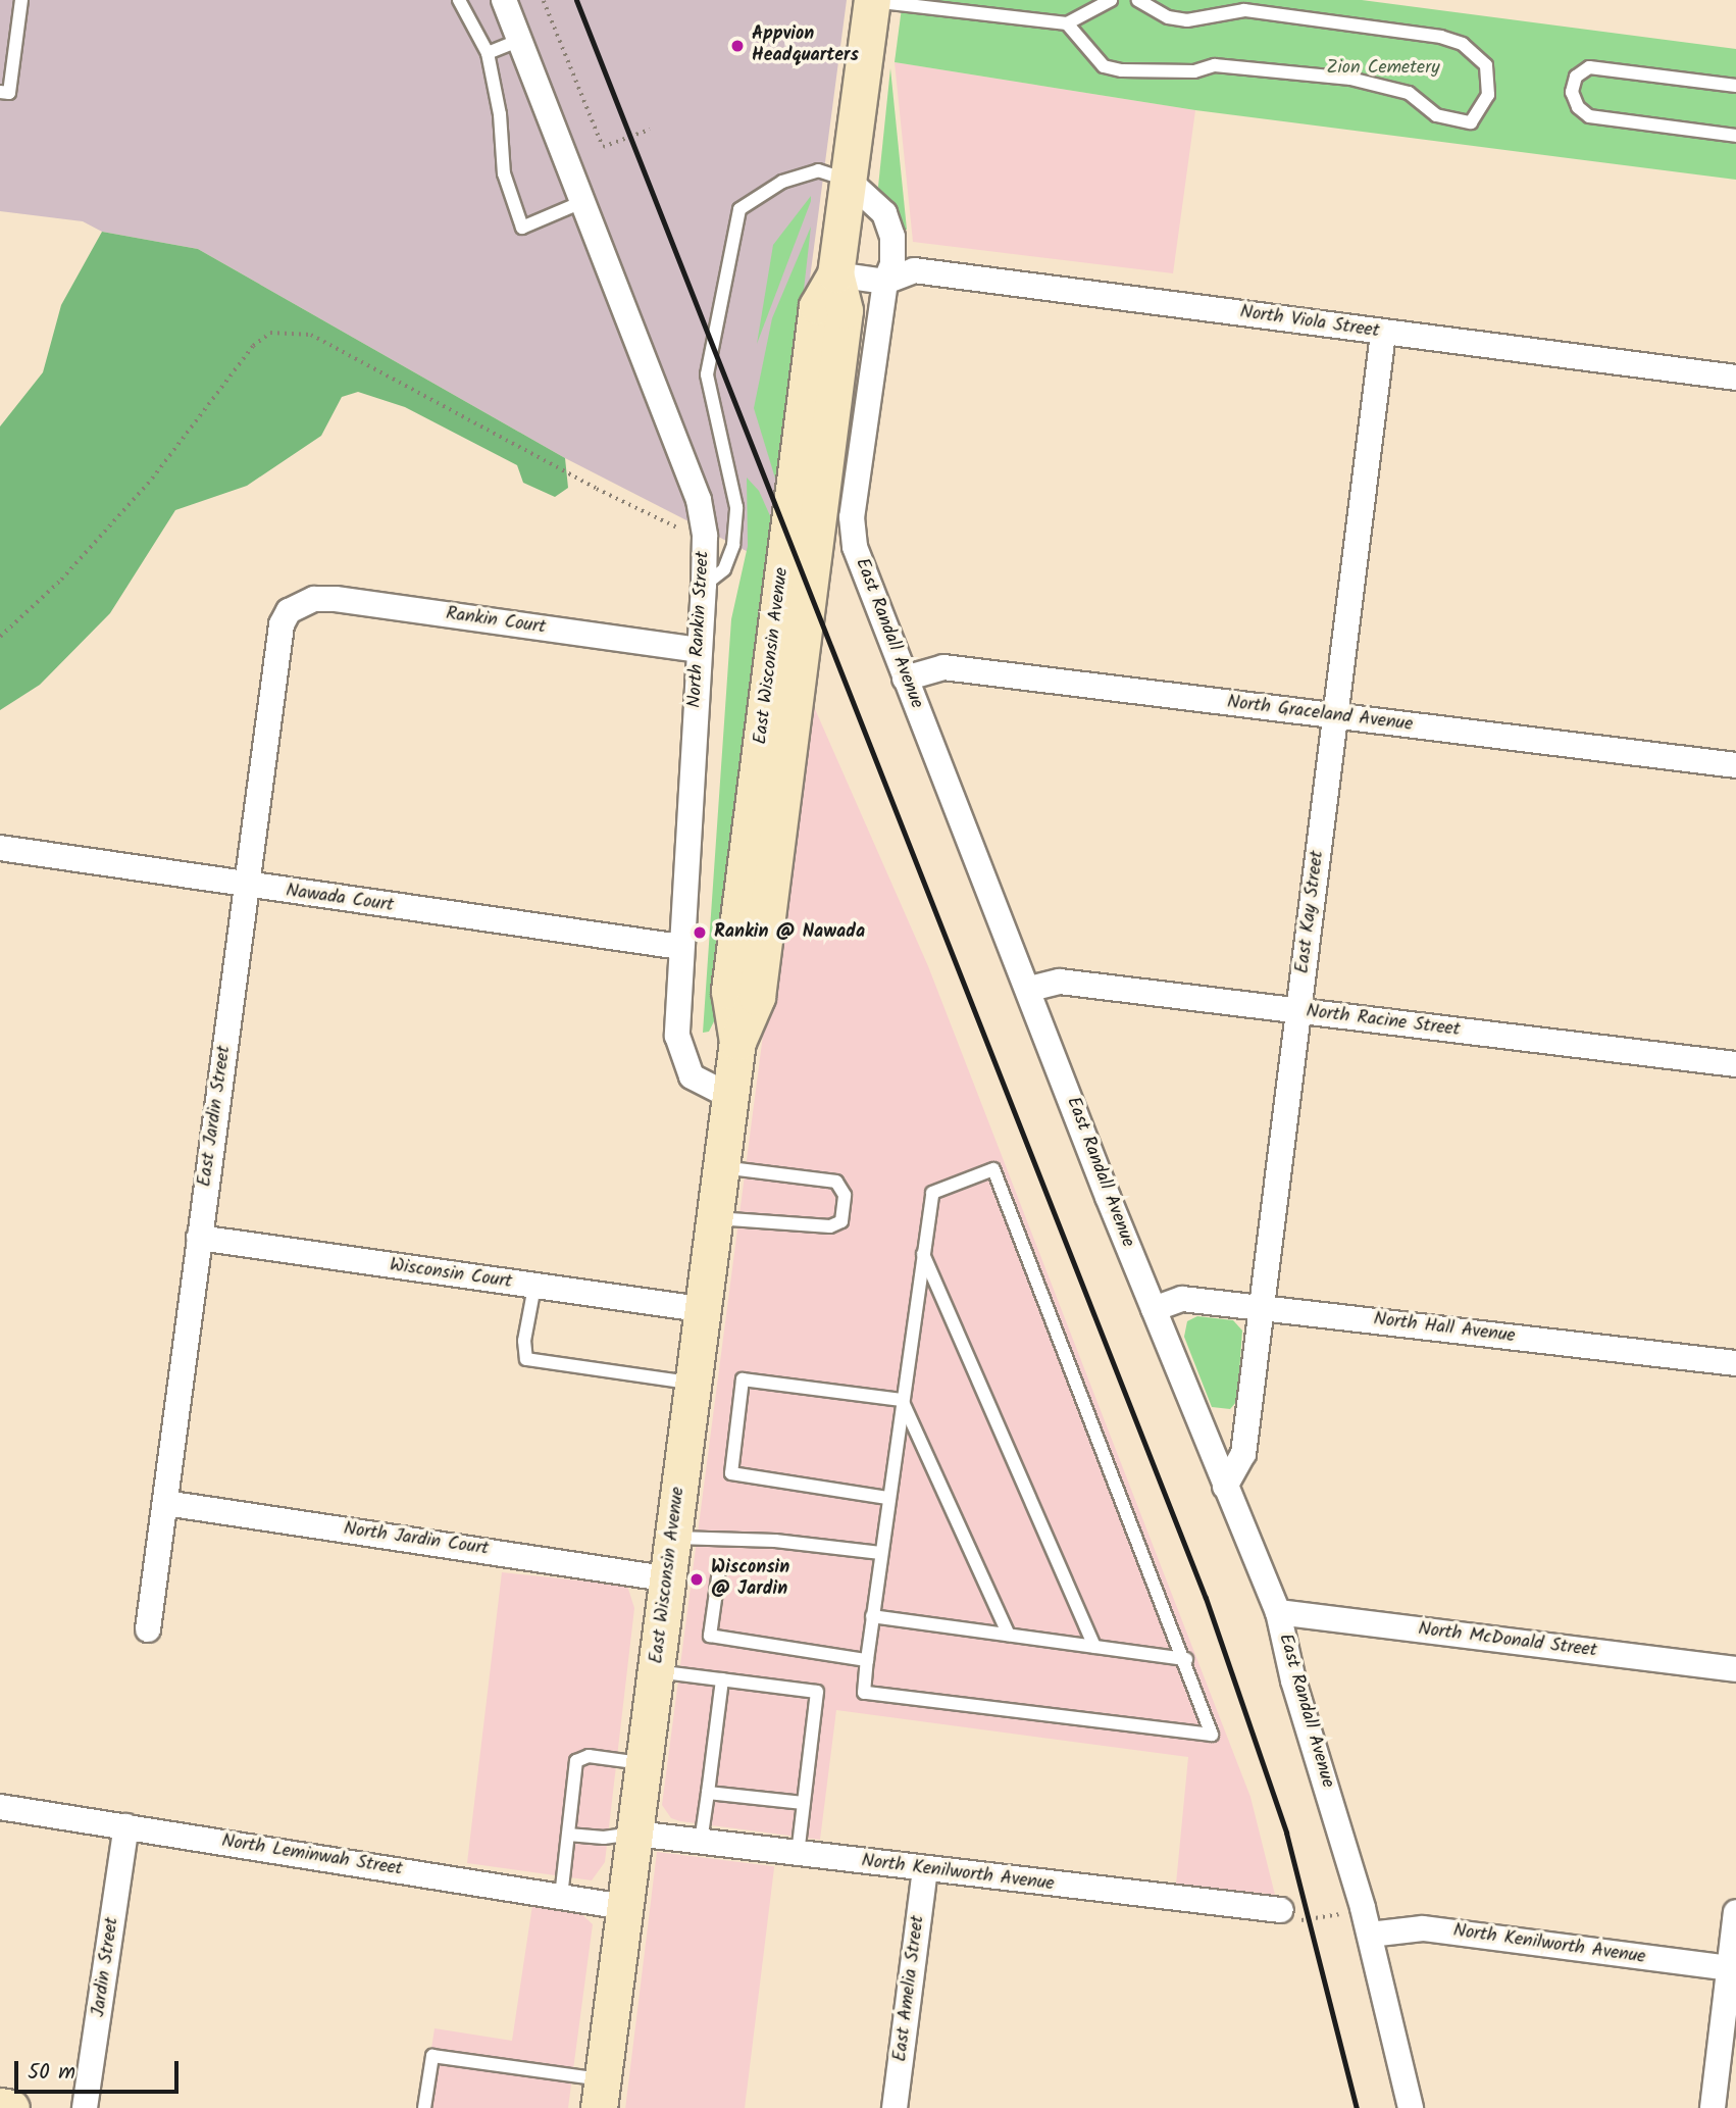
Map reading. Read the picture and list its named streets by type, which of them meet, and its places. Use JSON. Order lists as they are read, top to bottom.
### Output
{
  "streets": {
    "main road": ["East Wisconsin Avenue"],
    "street": [
      "North Viola Street",
      "Rankin Court",
      "North Rankin Street",
      "East Randall Avenue",
      "North Graceland Avenue",
      "Nawada Court",
      "East Kay Street",
      "North Racine Street",
      "East Jardin Street",
      "Wisconsin Court",
      "North Hall Avenue",
      "North Jardin Court",
      "North McDonald Street",
      "North Leminwah Street",
      "North Kenilworth Avenue",
      "Jardin Street",
      "East Amelia Street"
    ]
  },
  "crossings": [
    ["North Viola Street", "East Randall Avenue"],
    ["North Viola Street", "East Kay Street"],
    ["Rankin Court", "North Rankin Street"],
    ["Rankin Court", "East Jardin Street"],
    ["North Rankin Street", "East Wisconsin Avenue"],
    ["North Rankin Street", "Nawada Court"],
    ["East Randall Avenue", "North Graceland Avenue"],
    ["East Randall Avenue", "East Kay Street"],
    ["East Randall Avenue", "North Racine Street"],
    ["East Randall Avenue", "North Hall Avenue"],
    ["East Randall Avenue", "North McDonald Street"],
    ["East Randall Avenue", "North Kenilworth Avenue"],
    ["East Wisconsin Avenue", "Wisconsin Court"],
    ["East Wisconsin Avenue", "North Jardin Court"],
    ["East Wisconsin Avenue", "North Leminwah Street"],
    ["East Wisconsin Avenue", "North Kenilworth Avenue"],
    ["North Graceland Avenue", "East Kay Street"],
    ["Nawada Court", "East Jardin Street"],
    ["East Kay Street", "North Racine Street"],
    ["East Kay Street", "North Hall Avenue"],
    ["East Jardin Street", "Wisconsin Court"],
    ["East Jardin Street", "North Jardin Court"],
    ["North Leminwah Street", "Jardin Street"],
    ["North Kenilworth Avenue", "East Amelia Street"]
  ],
  "parks": ["Zion Cemetery"],
  "places": ["Appvion Headquarters", "Rankin @ Nawada", "Wisconsin @ Jardin"],
  "scale_bar": "50 m"
}
